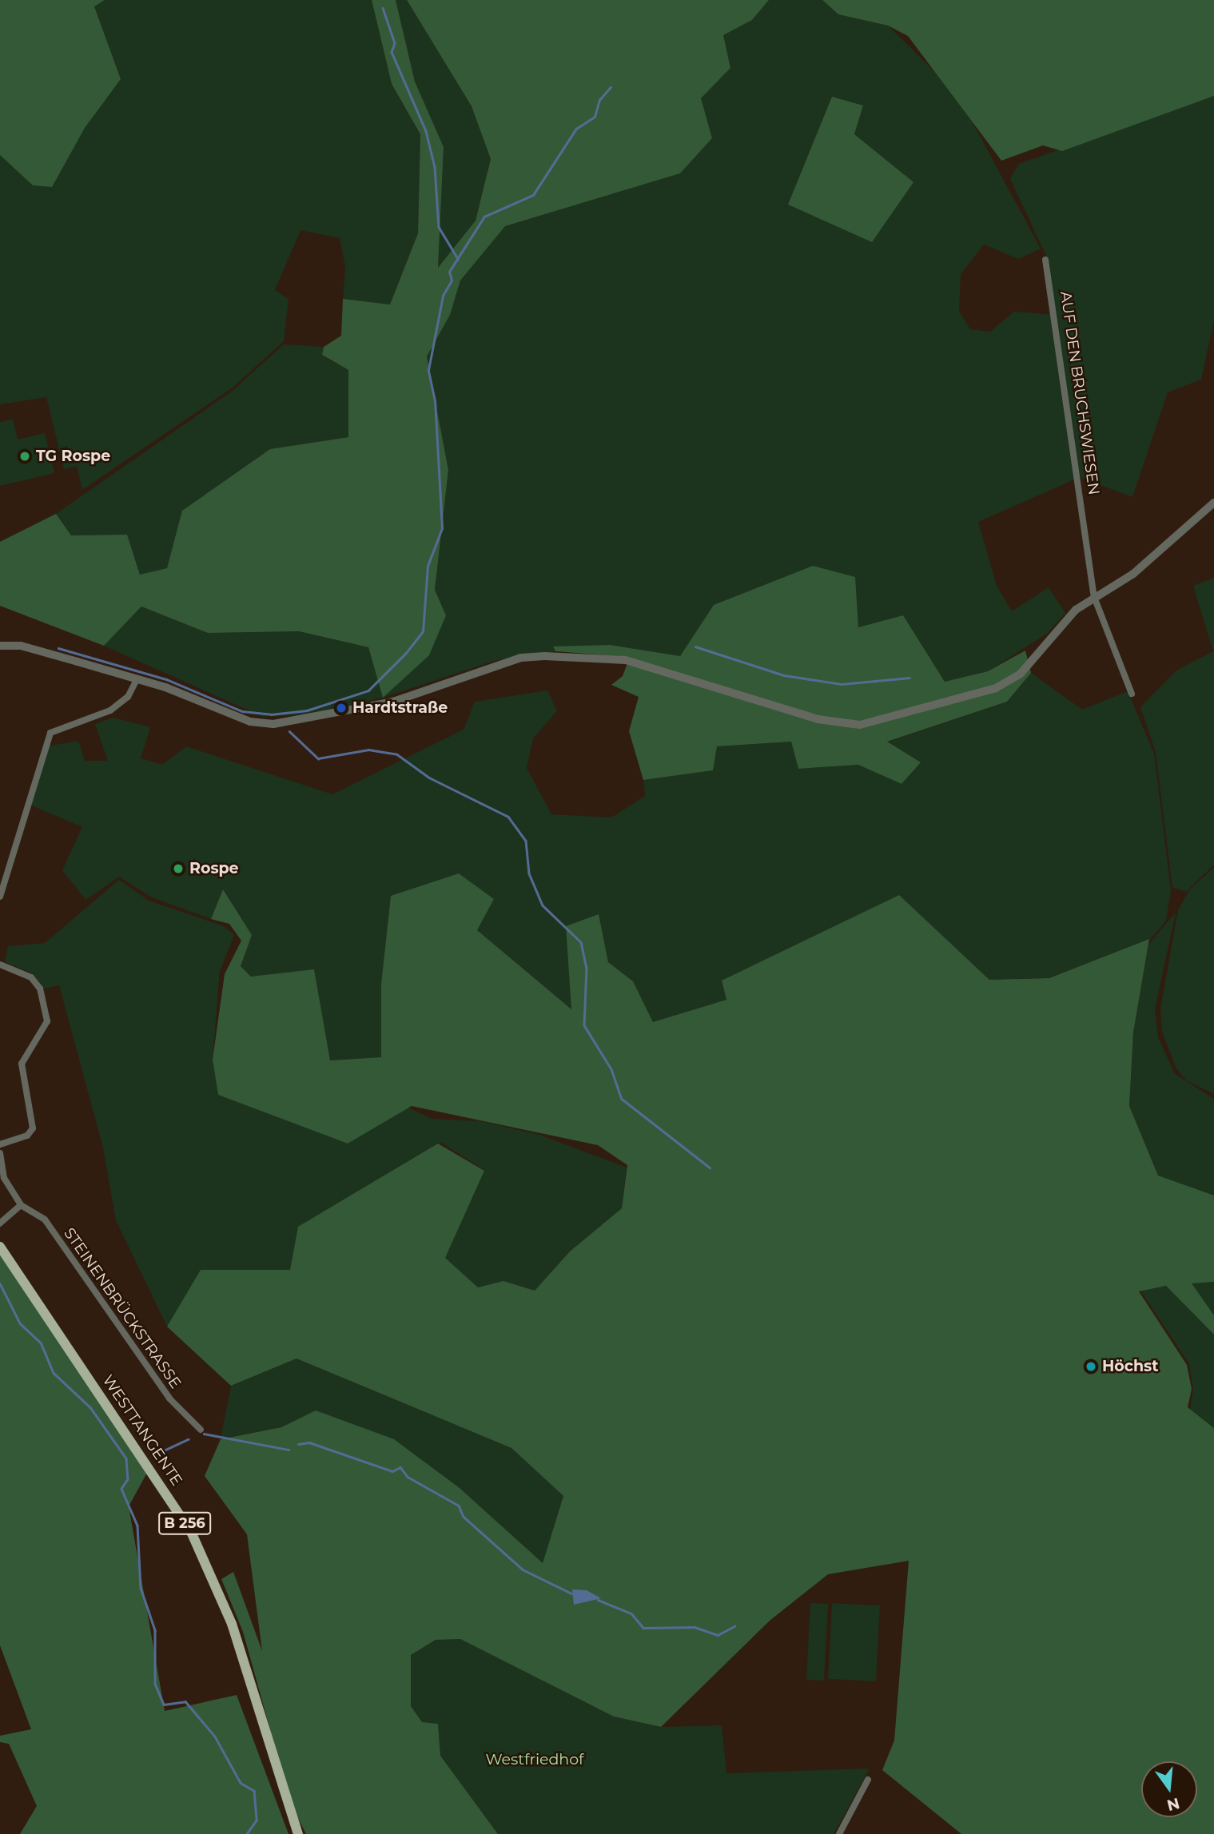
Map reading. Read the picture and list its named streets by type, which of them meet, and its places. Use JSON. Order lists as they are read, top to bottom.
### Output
{
  "streets": {
    "main road": ["WESTTANGENTE", "B 256"],
    "street": ["AUF DEN BRUCHSWIESEN", "STEINENBRÜCKSTRASSE"]
  },
  "parks": ["Westfriedhof"],
  "places": [
    "TG Rospe",
    "Hardtstraße",
    "Rospe",
    "Höchst"
  ],
  "north": "bottom"
}
